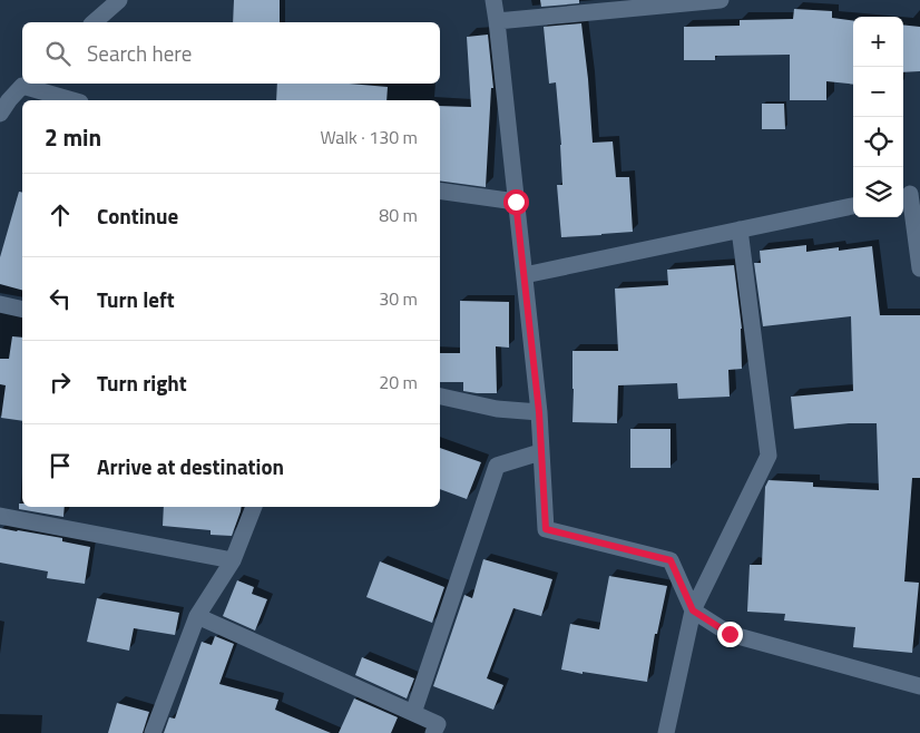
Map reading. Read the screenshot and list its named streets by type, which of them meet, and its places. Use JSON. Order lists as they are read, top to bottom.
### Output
{
  "page": {
    "map_buttons": ["+", "−"],
    "search": "Search here",
    "heading": ["2 min", "Walk · 130 m"],
    "list": [
      ["Continue", "80 m"],
      ["Turn left", "30 m"],
      ["Turn right", "20 m"],
      "Arrive at destination"
    ]
  }
}
